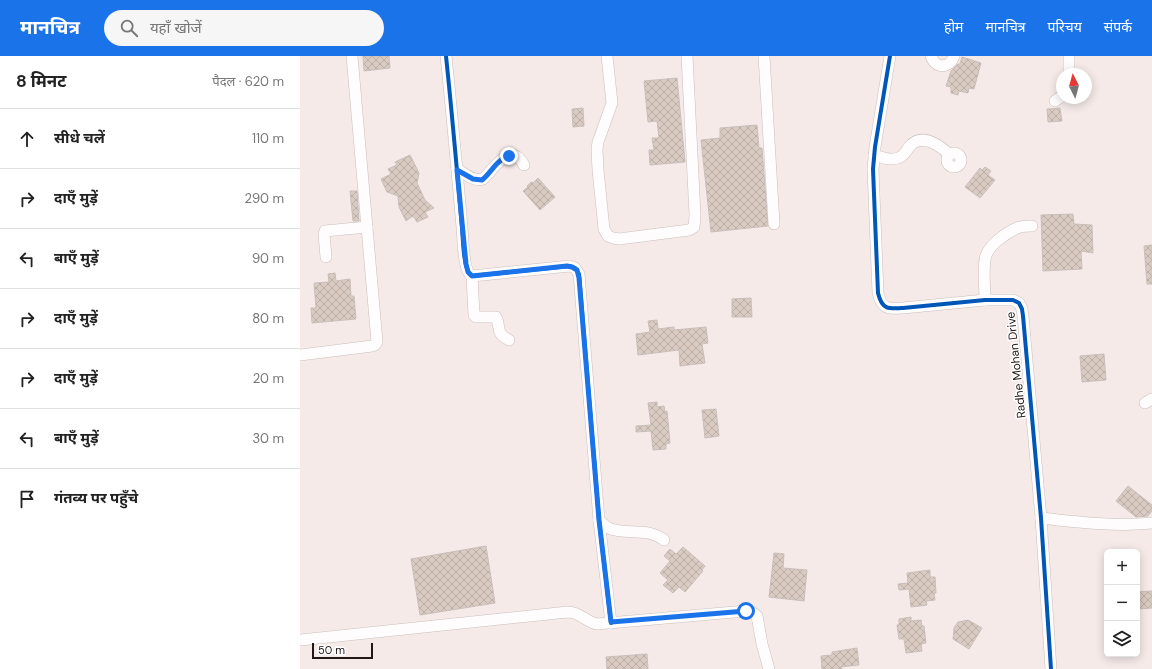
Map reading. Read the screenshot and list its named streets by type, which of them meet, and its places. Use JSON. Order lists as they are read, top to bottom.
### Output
{
  "streets": {
    "street": ["Radhe Mohan Drive"]
  },
  "scale_bar": "50 m",
  "north": "top",
  "page": {
    "header": "मानचित्र",
    "search": "यहाँ खोजें",
    "nav": [
      "होम",
      "मानचित्र",
      "परिचय",
      "संपर्क"
    ],
    "heading": ["8 मिनट", "पैदल · 620 m"],
    "list": [
      ["सीधे चलें", "110 m"],
      ["दाएँ मुड़ें", "290 m"],
      ["बाएँ मुड़ें", "90 m"],
      ["दाएँ मुड़ें", "80 m"],
      ["दाएँ मुड़ें", "20 m"],
      ["बाएँ मुड़ें", "30 m"],
      "गंतव्य पर पहुँचे"
    ],
    "map_buttons": ["+", "−"],
    "scale": "50 m"
  }
}
